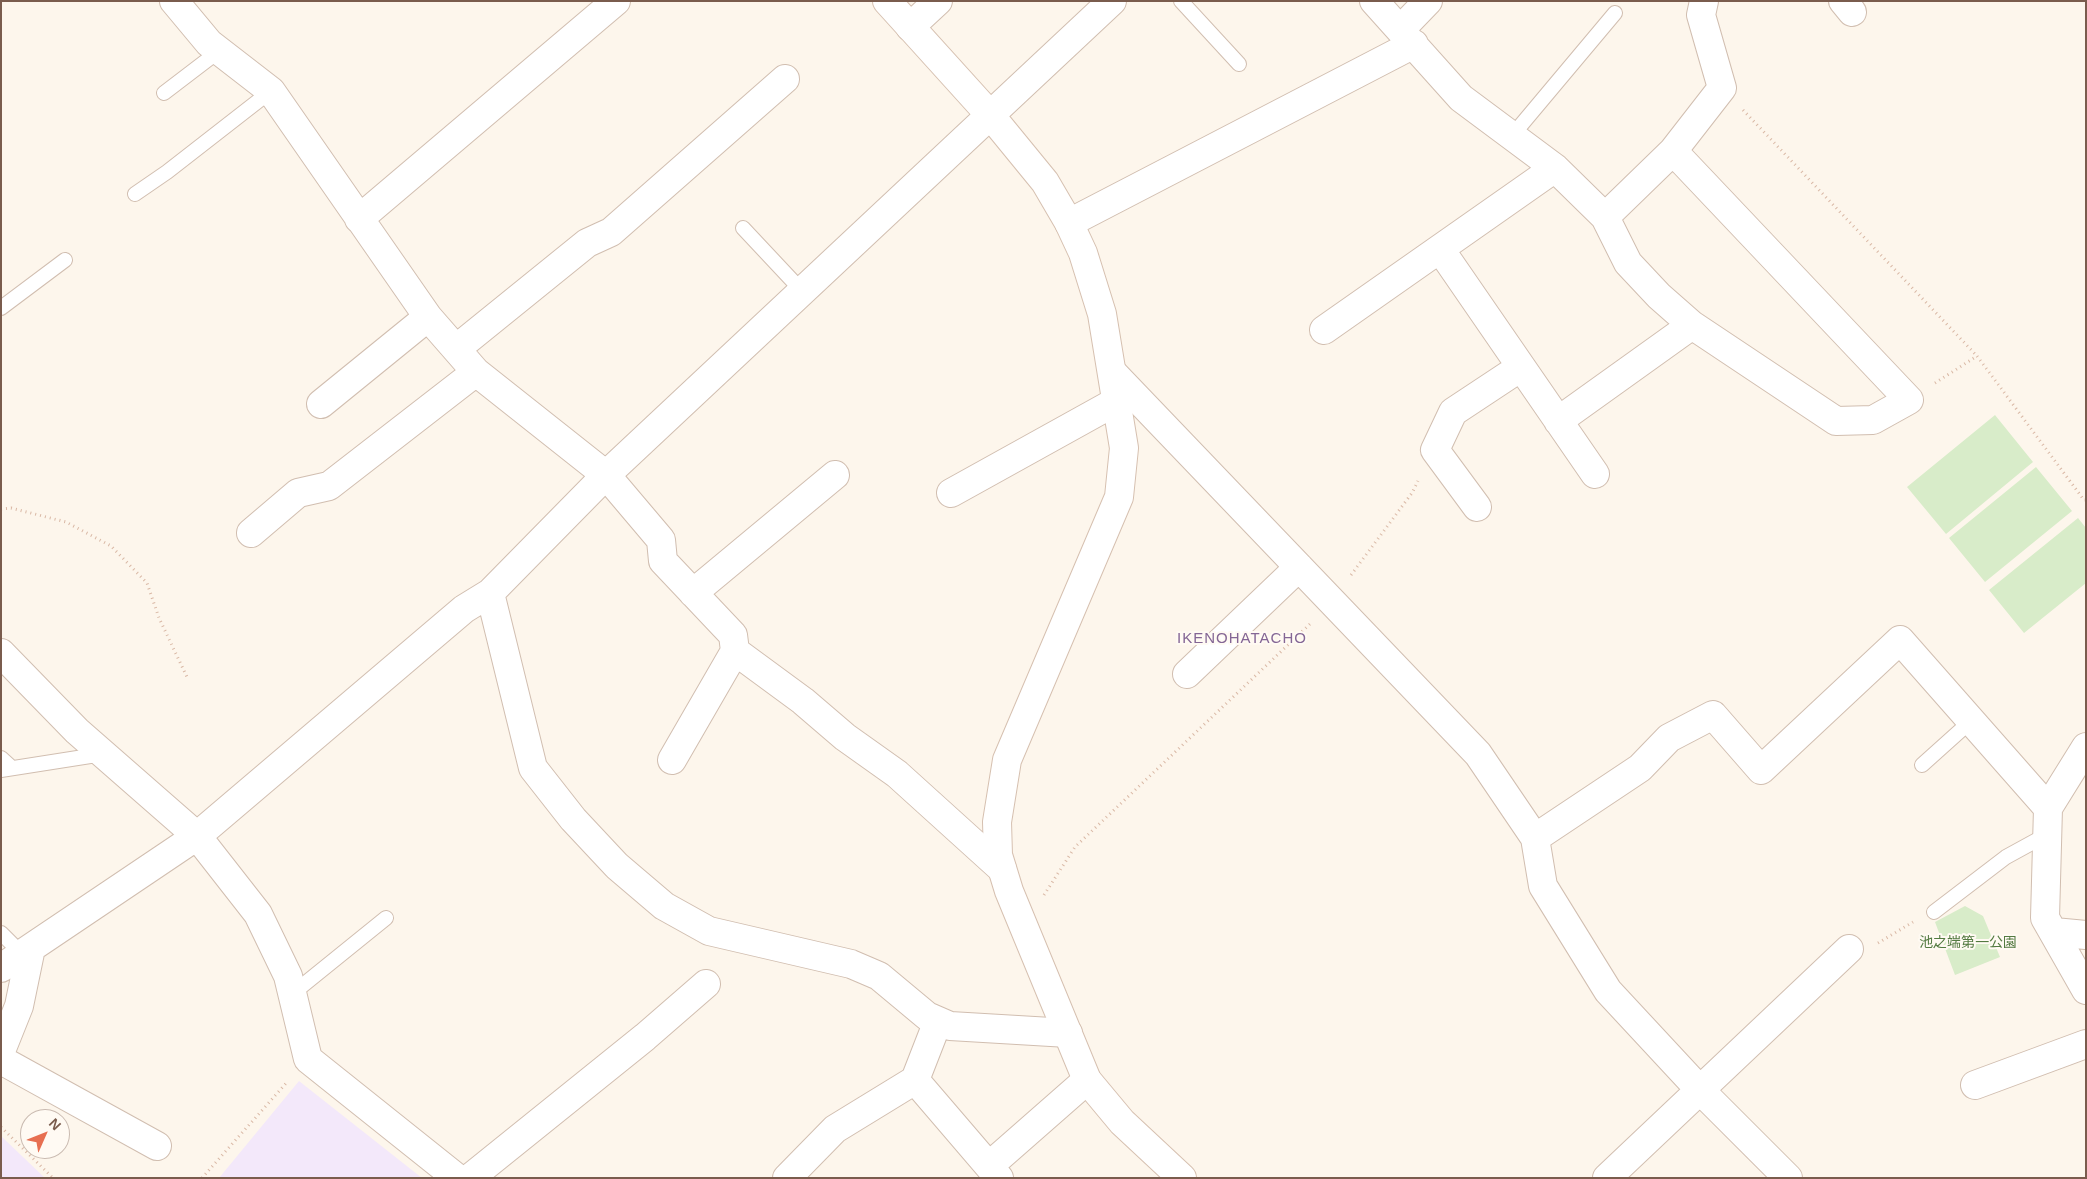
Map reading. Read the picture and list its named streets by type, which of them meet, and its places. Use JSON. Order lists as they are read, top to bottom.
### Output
{
  "districts": ["IKENOHATACHO"],
  "parks": ["池之端第一公園"],
  "north": "top right"
}
